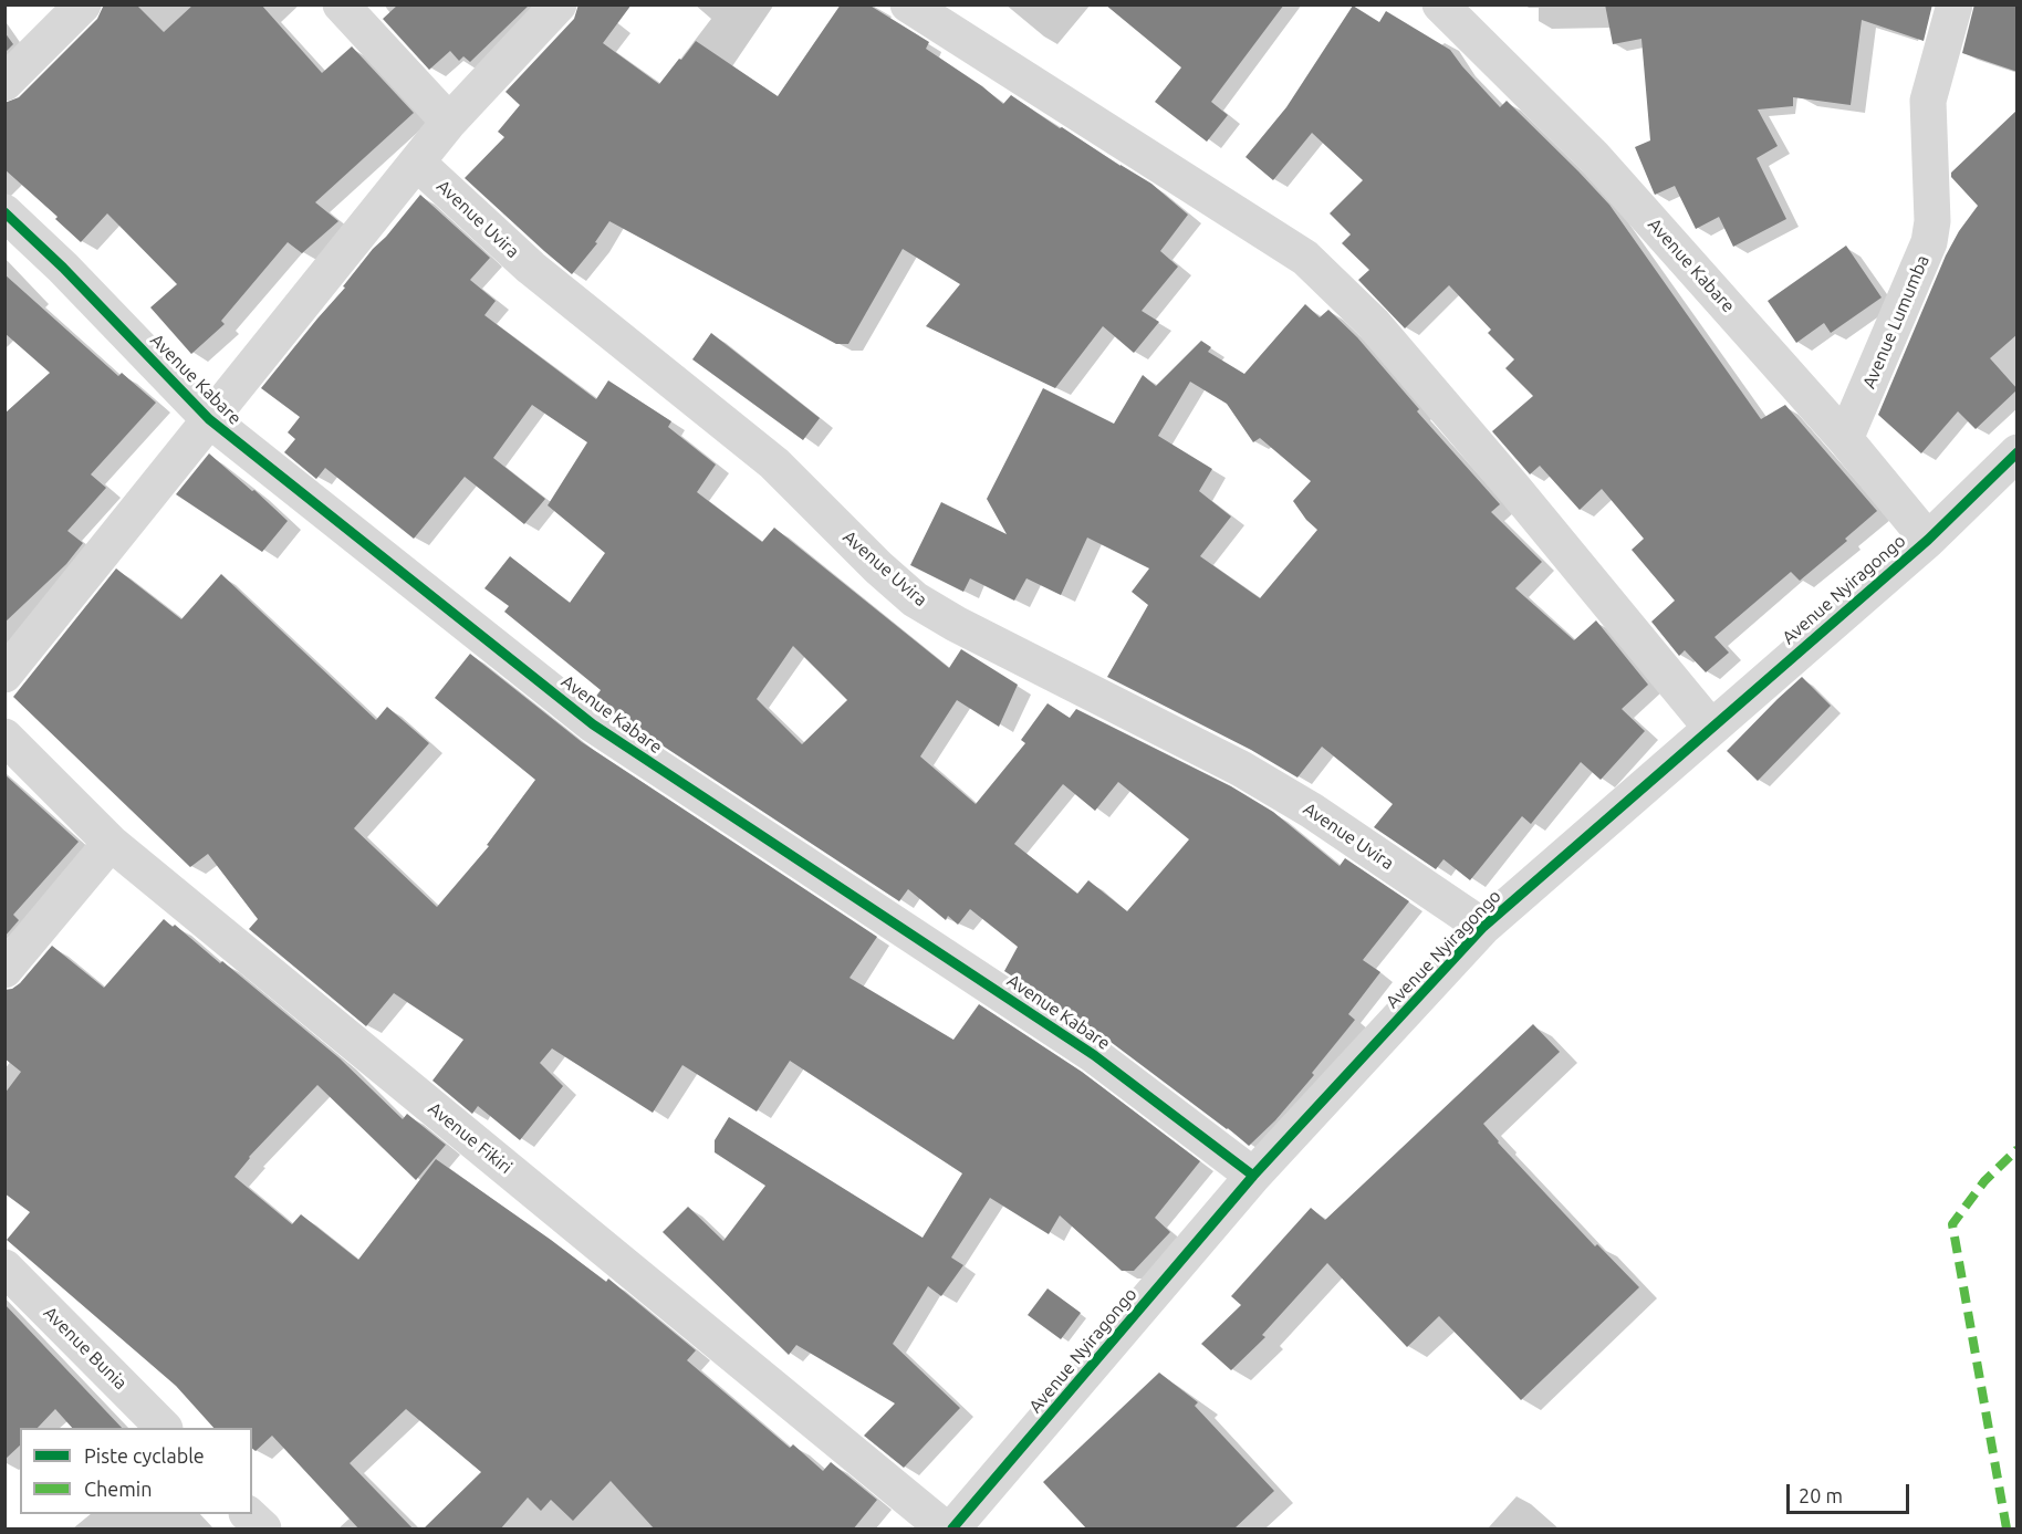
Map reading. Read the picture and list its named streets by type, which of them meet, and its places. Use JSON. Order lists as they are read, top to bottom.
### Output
{
  "streets": {
    "street": [
      "Avenue Uvira",
      "Avenue Kabare",
      "Avenue Lumumba",
      "Avenue Nyiragongo",
      "Avenue Fikiri",
      "Avenue Bunia"
    ]
  },
  "crossings": [
    ["Avenue Uvira", "Avenue Nyiragongo"],
    ["Avenue Kabare", "Avenue Lumumba"],
    ["Avenue Kabare", "Avenue Nyiragongo"]
  ],
  "legend": ["Piste cyclable", "Chemin"],
  "scale_bar": "20 m"
}
